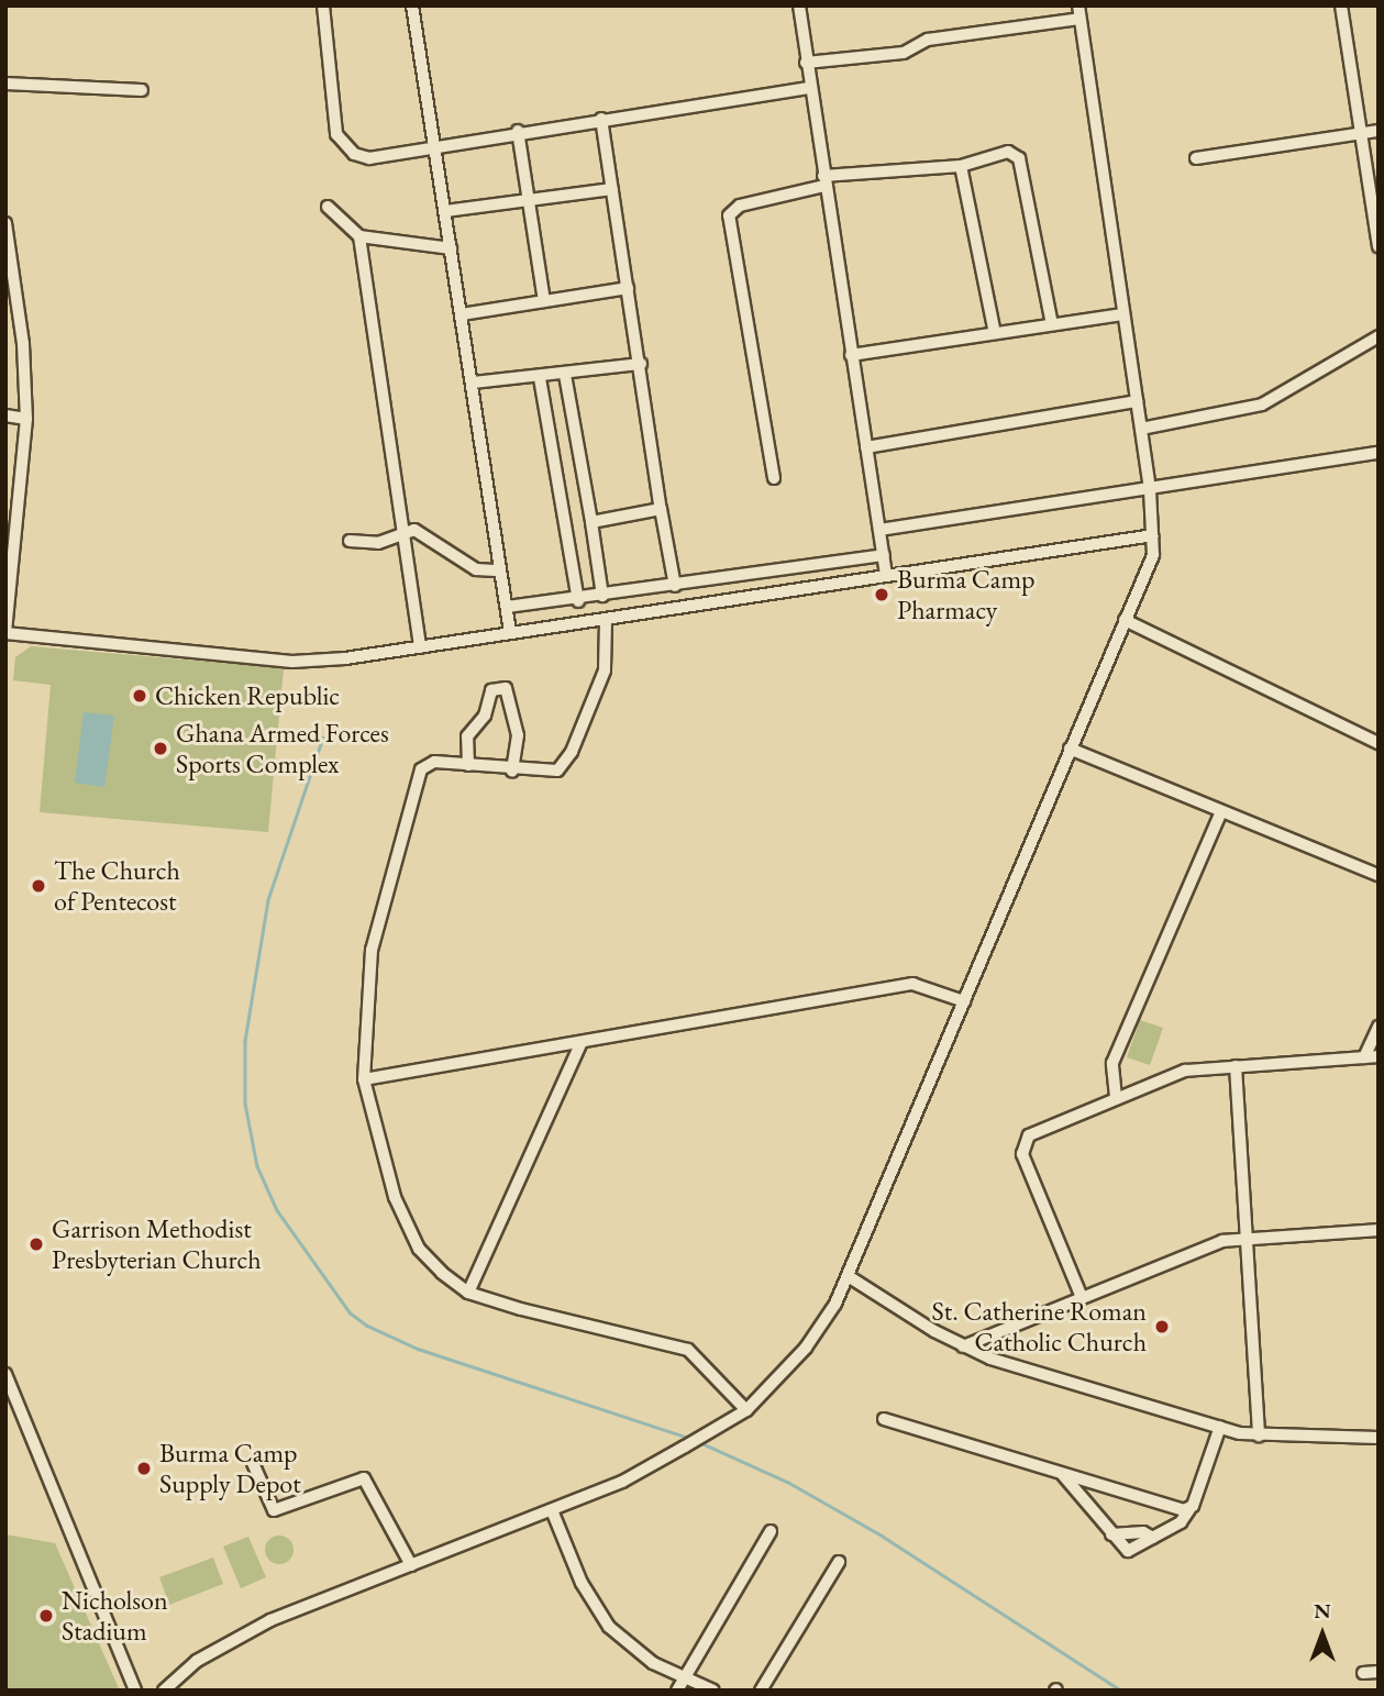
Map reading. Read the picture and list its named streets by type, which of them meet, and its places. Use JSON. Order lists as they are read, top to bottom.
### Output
{
  "places": [
    "Burma Camp Pharmacy",
    "Chicken Republic",
    "Ghana Armed Forces Sports Complex",
    "The Church of Pentecost",
    "Garrison Methodist Presbyterian Church",
    "St. Catherine Roman Catholic Church",
    "Burma Camp Supply Depot",
    "Nicholson Stadium"
  ],
  "north": "top"
}
